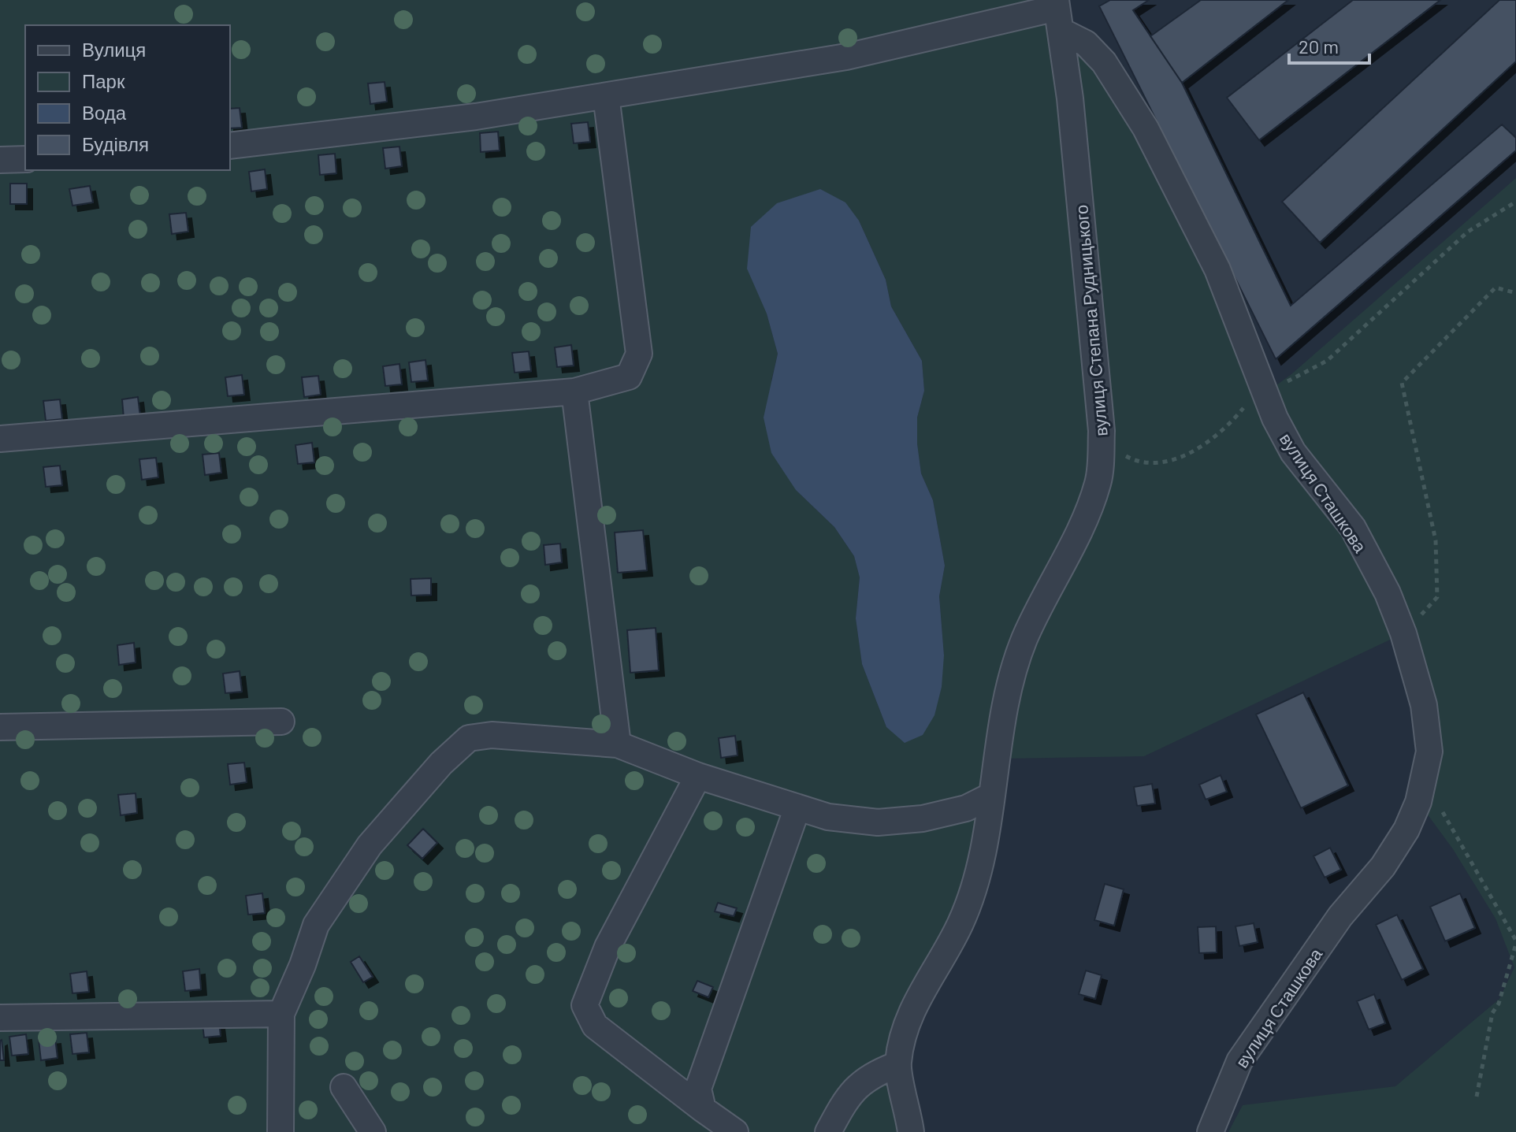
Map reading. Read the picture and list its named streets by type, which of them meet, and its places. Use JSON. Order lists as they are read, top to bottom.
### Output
{
  "streets": {
    "street": ["вулиця Степана Рудницького", "вулиця Сташкова"]
  },
  "crossings": [
    ["вулиця Степана Рудницького", "вулиця Сташкова"]
  ],
  "legend": [
    "Вулиця",
    "Парк",
    "Вода",
    "Будівля"
  ],
  "scale_bar": "20 m"
}
